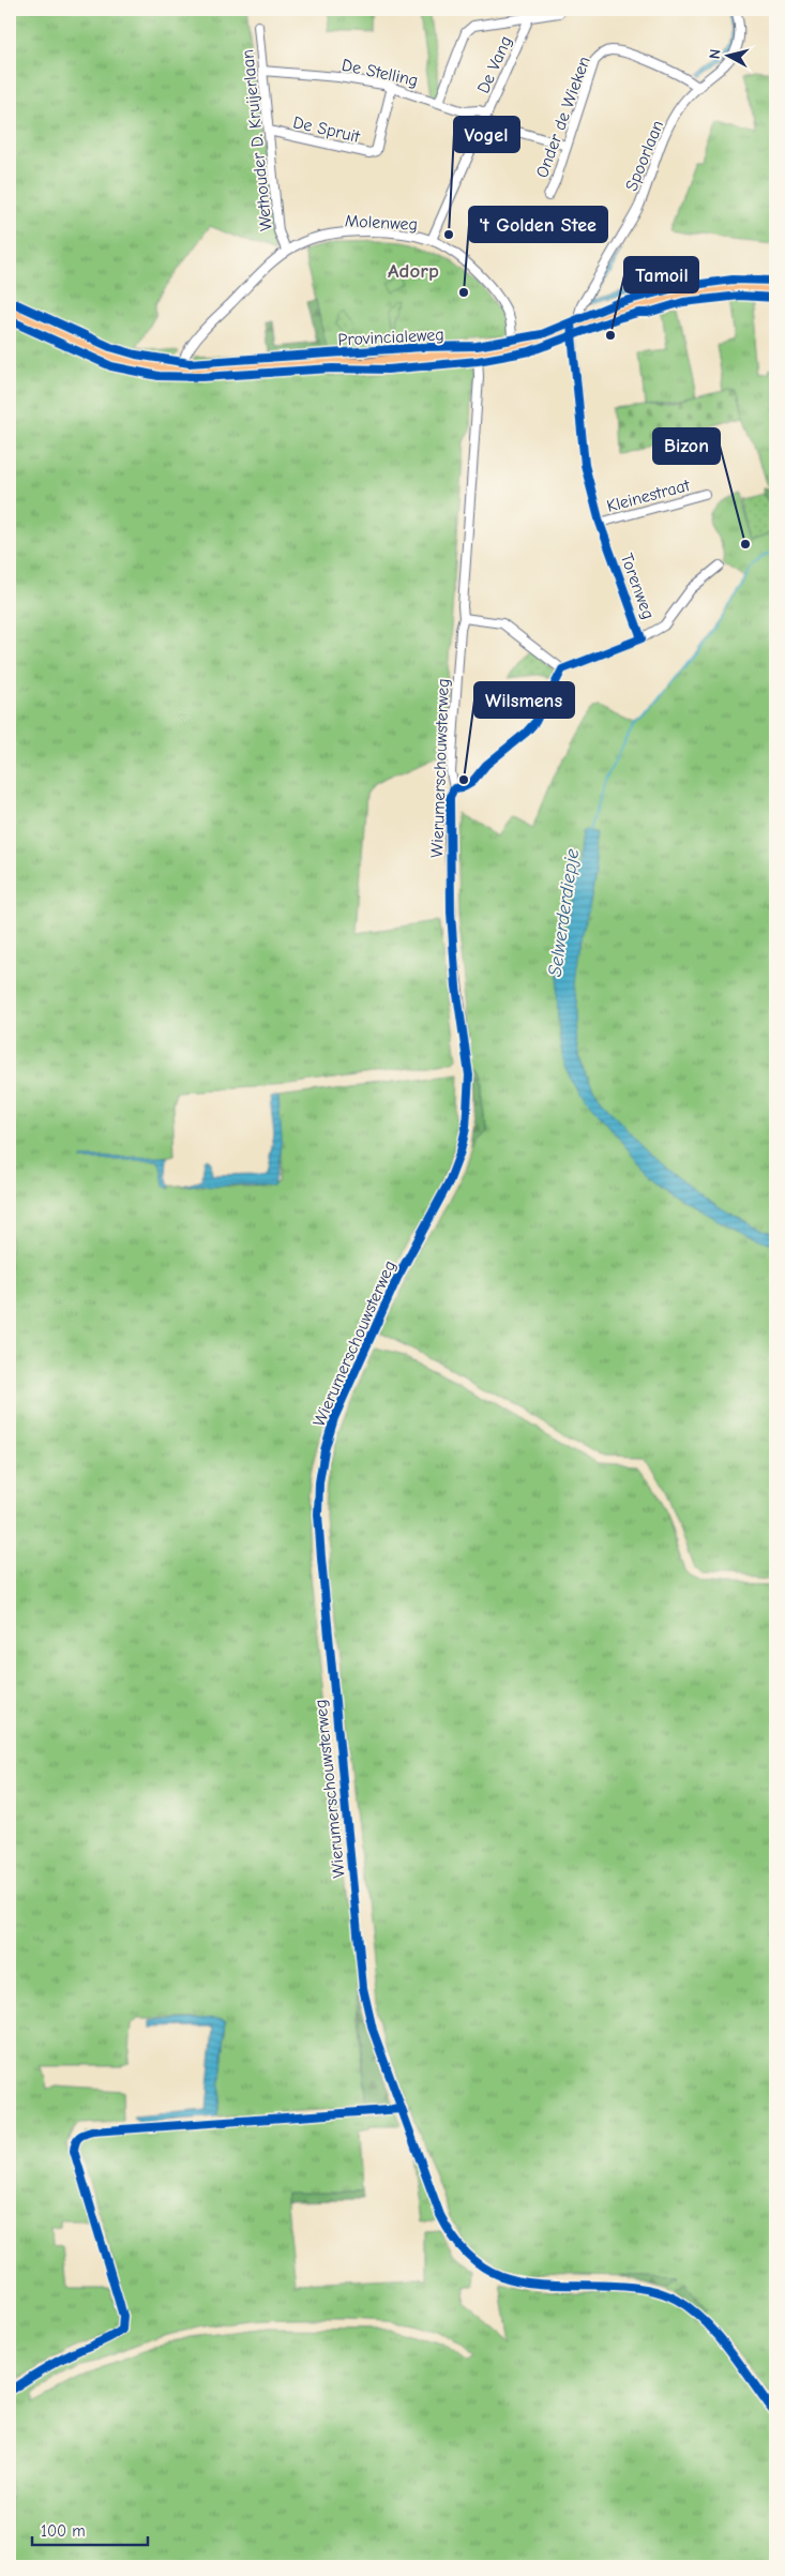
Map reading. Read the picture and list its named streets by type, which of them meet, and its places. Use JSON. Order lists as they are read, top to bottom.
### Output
{
  "streets": {
    "main road": ["Provincialeweg"],
    "street": [
      "De Vang",
      "De Stelling",
      "Onder de Wieken",
      "De Spruit",
      "Wethouder D. Kruijerlaan",
      "Spoorlaan",
      "Molenweg",
      "Kleinestraat",
      "Torenweg",
      "Wierumerschouwsterweg"
    ]
  },
  "crossings": [
    ["De Vang", "De Stelling"],
    ["De Vang", "Molenweg"],
    ["De Stelling", "Onder de Wieken"],
    ["De Stelling", "De Spruit"],
    ["De Stelling", "Wethouder D. Kruijerlaan"],
    ["Onder de Wieken", "Spoorlaan"],
    ["De Spruit", "Wethouder D. Kruijerlaan"],
    ["Wethouder D. Kruijerlaan", "Molenweg"],
    ["Spoorlaan", "Provincialeweg"],
    ["Molenweg", "Provincialeweg"],
    ["Provincialeweg", "Torenweg"],
    ["Provincialeweg", "Wierumerschouwsterweg"],
    ["Kleinestraat", "Torenweg"]
  ],
  "districts": ["Adorp"],
  "water": ["Selwerderdiepje"],
  "places": [
    "Vogel",
    "'t Golden Stee",
    "Tamoil",
    "Bizon",
    "Wilsmens"
  ],
  "scale_bar": "100 m",
  "north": "left"
}
